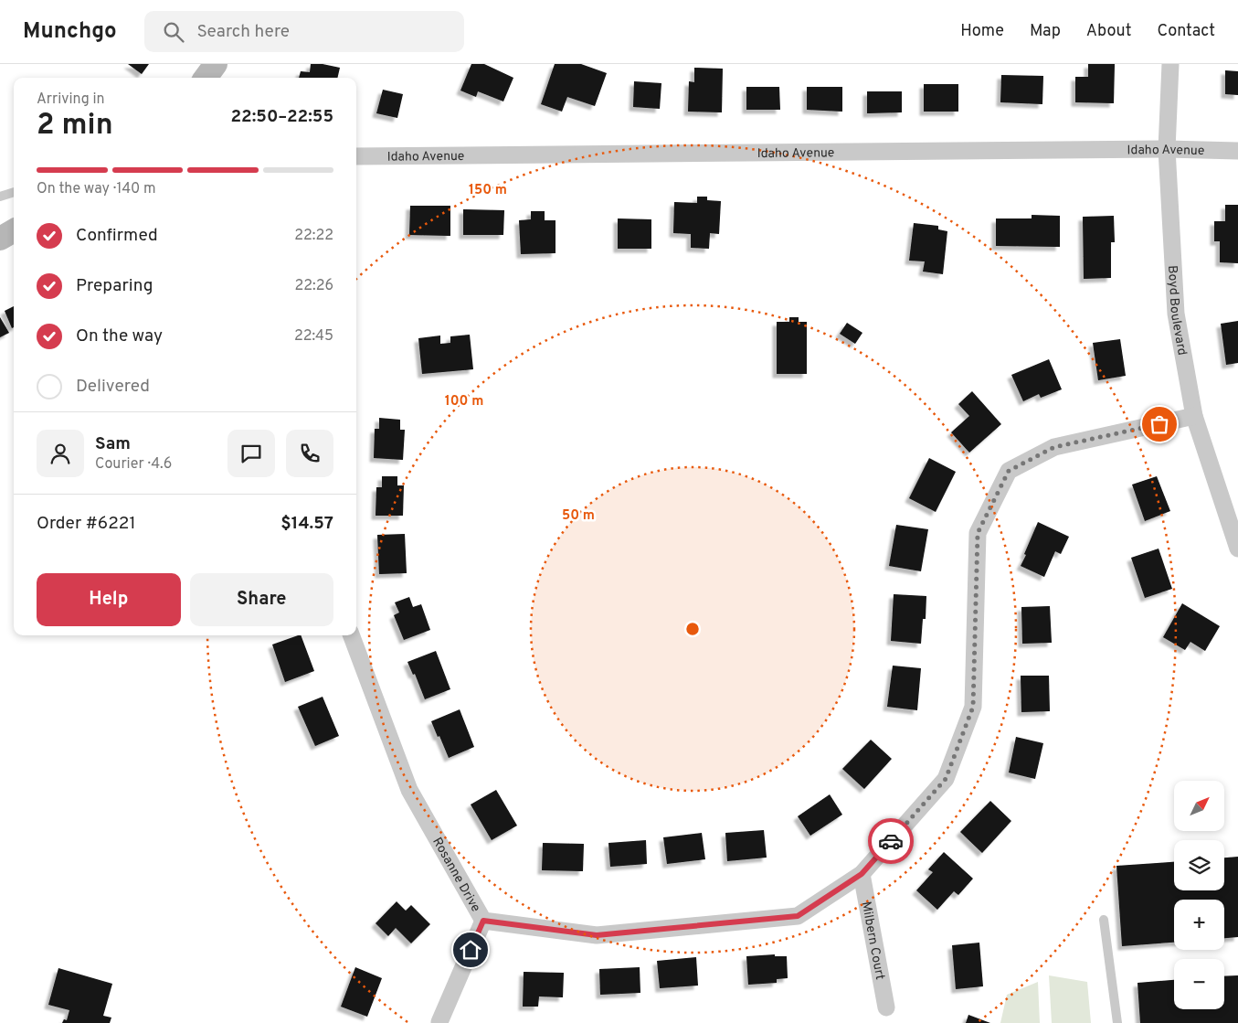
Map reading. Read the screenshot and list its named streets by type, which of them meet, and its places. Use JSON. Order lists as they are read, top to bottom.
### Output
{
  "streets": {
    "street": [
      "Idaho Avenue",
      "Boyd Boulevard",
      "Rosanne Drive",
      "Milbern Court"
    ]
  },
  "crossings": [
    ["Idaho Avenue", "Boyd Boulevard"],
    ["Boyd Boulevard", "Rosanne Drive"],
    ["Rosanne Drive", "Milbern Court"]
  ],
  "north": "top right",
  "page": {
    "header": "Munchgo",
    "search": "Search here",
    "nav": [
      "Home",
      "Map",
      "About",
      "Contact"
    ],
    "heading": ["2 min", "Arriving in", "22:50–22:55"],
    "panel": [
      "Sam",
      "Courier · 4.6",
      "Order #6221",
      "$14.57"
    ],
    "bar": "On the way · 140 m",
    "list": [
      ["Confirmed", "22:22"],
      ["Preparing", "22:26"],
      ["On the way", "22:45"],
      "Delivered"
    ],
    "buttons": ["Help", "Share"],
    "map_buttons": ["+", "−"]
  },
  "rings": ["150 m", "100 m", "50 m"]
}
